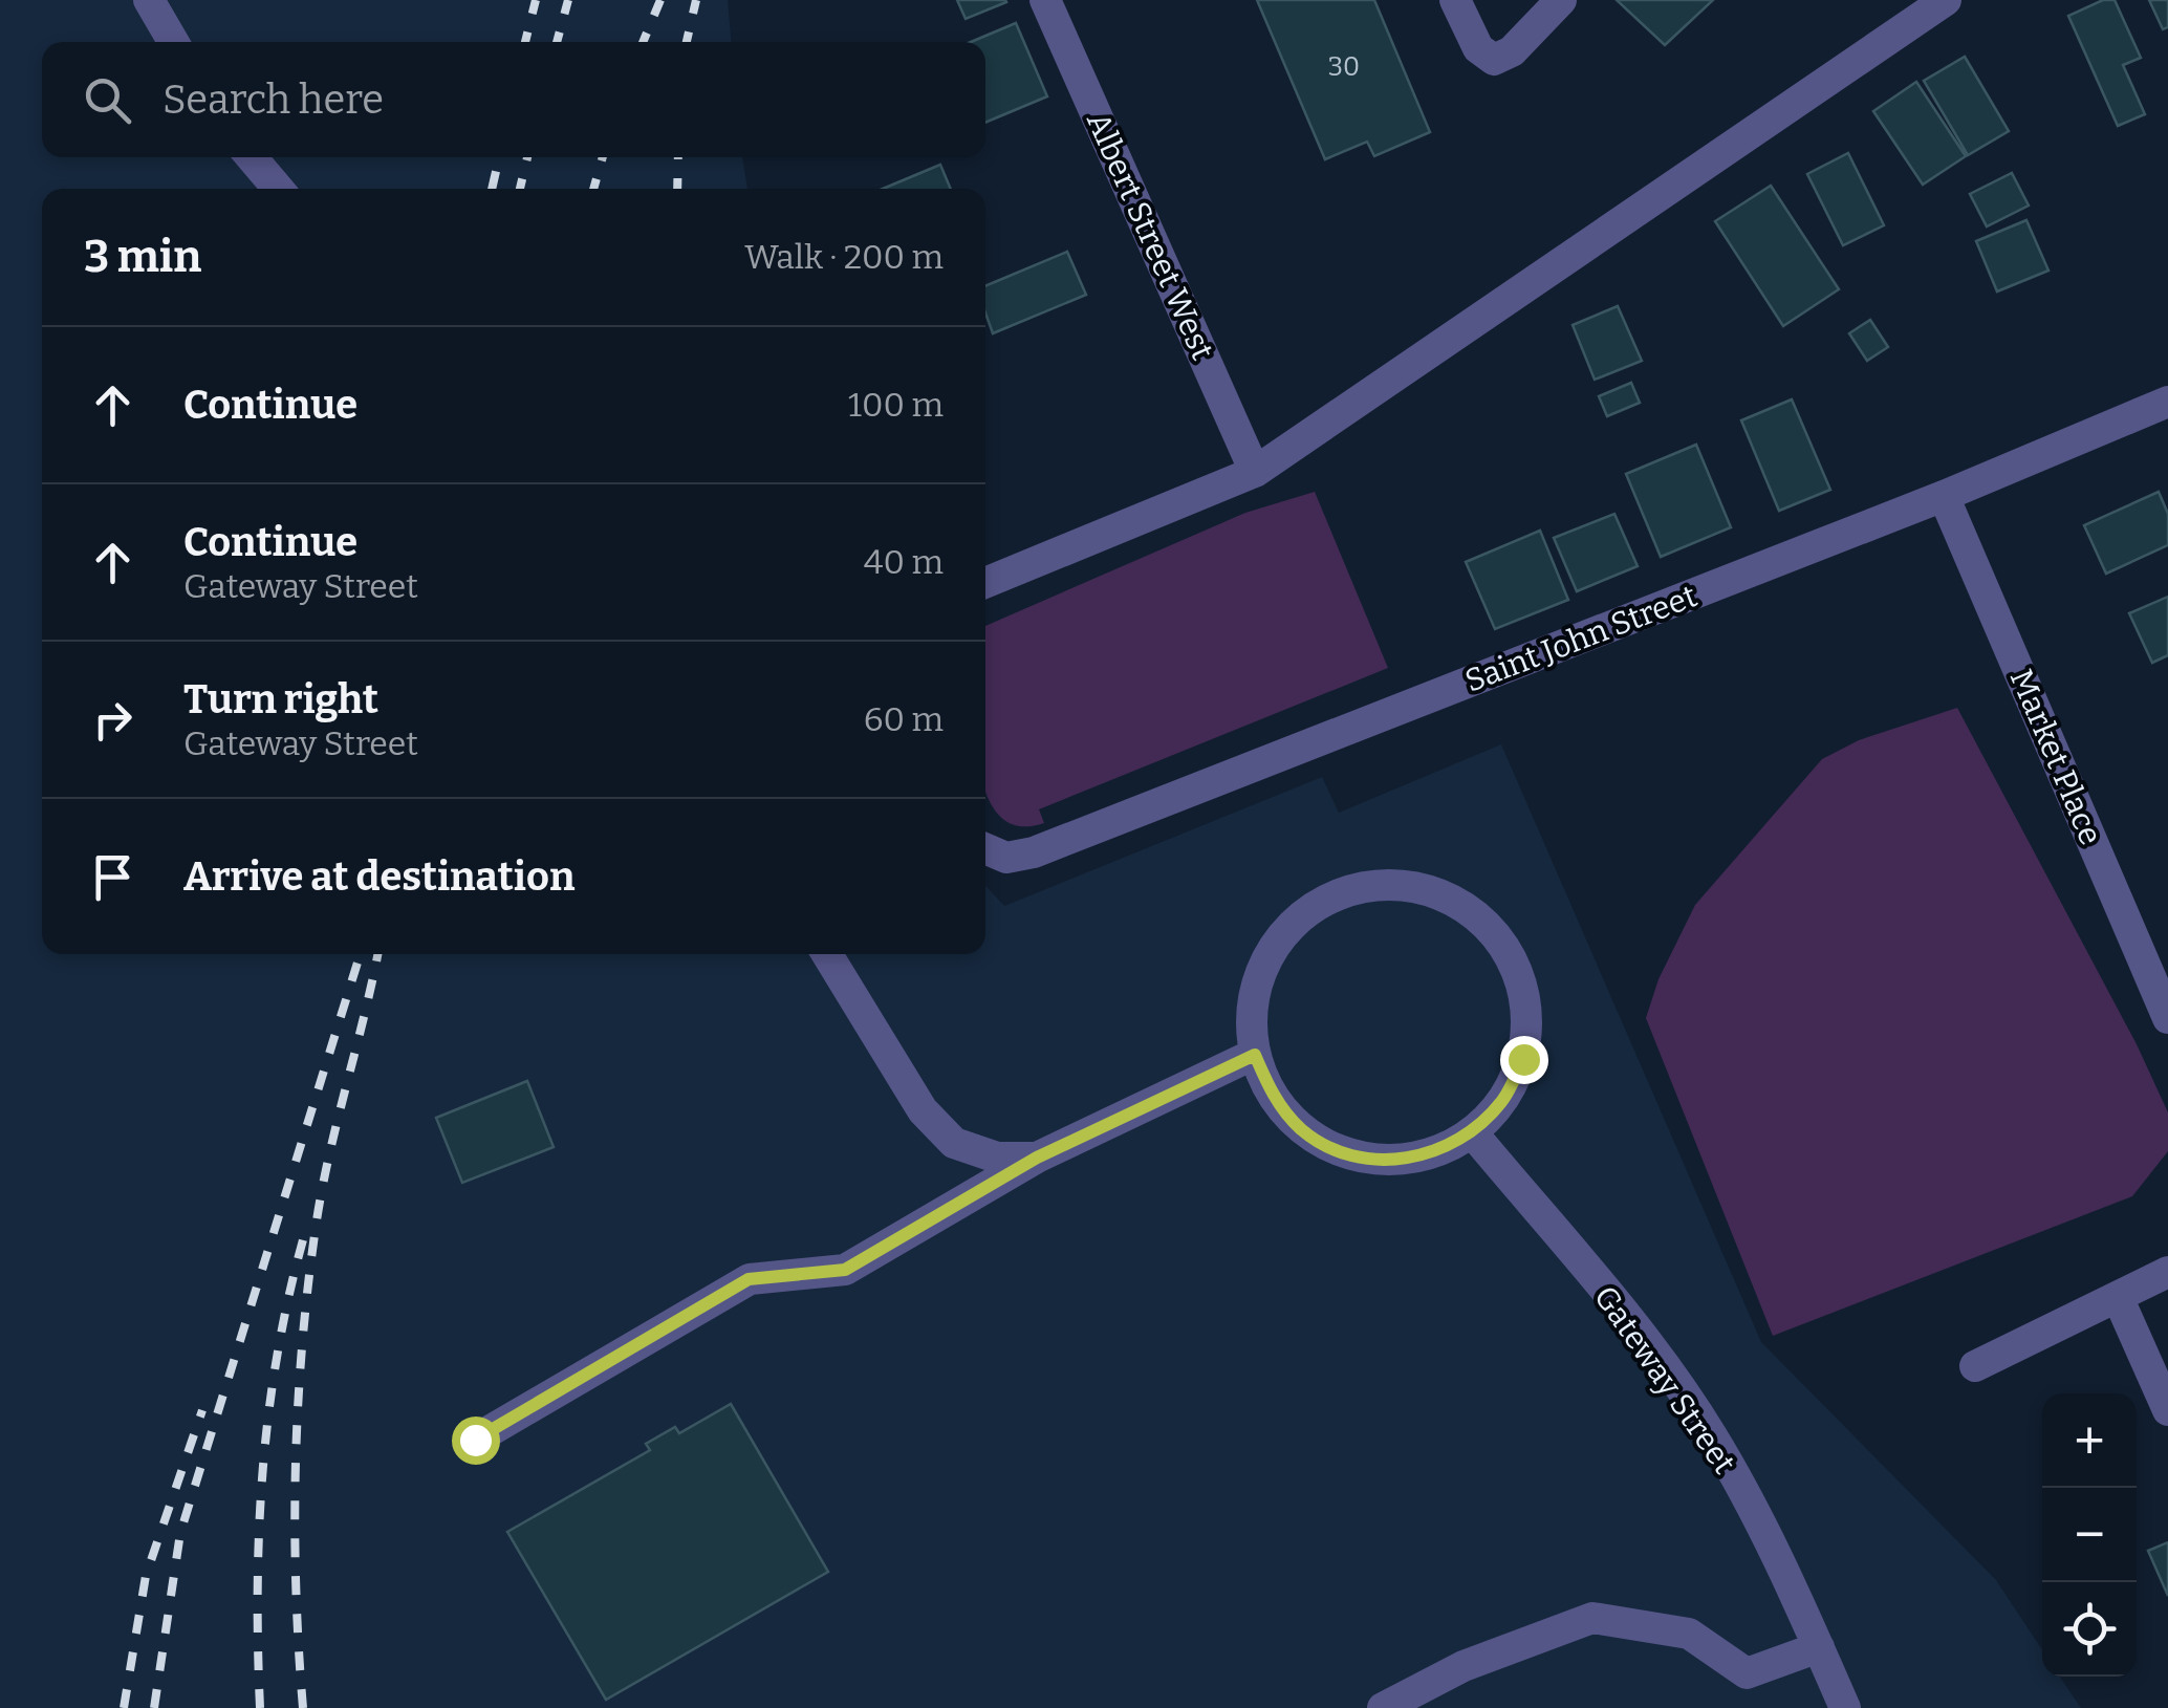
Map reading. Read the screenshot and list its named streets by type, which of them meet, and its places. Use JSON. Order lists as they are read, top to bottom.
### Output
{
  "streets": {
    "street": [
      "Albert Street West",
      "Saint John Street",
      "Market Place",
      "Gateway Street"
    ]
  },
  "crossings": [
    ["Saint John Street", "Market Place"]
  ],
  "house_numbers": ["30"],
  "page": {
    "search": "Search here",
    "heading": ["3 min", "Walk · 200 m"],
    "list": [
      ["Continue", "100 m"],
      ["Continue", "Gateway Street", "40 m"],
      ["Turn right", "Gateway Street", "60 m"],
      "Arrive at destination"
    ],
    "map_buttons": ["+", "−"]
  }
}
